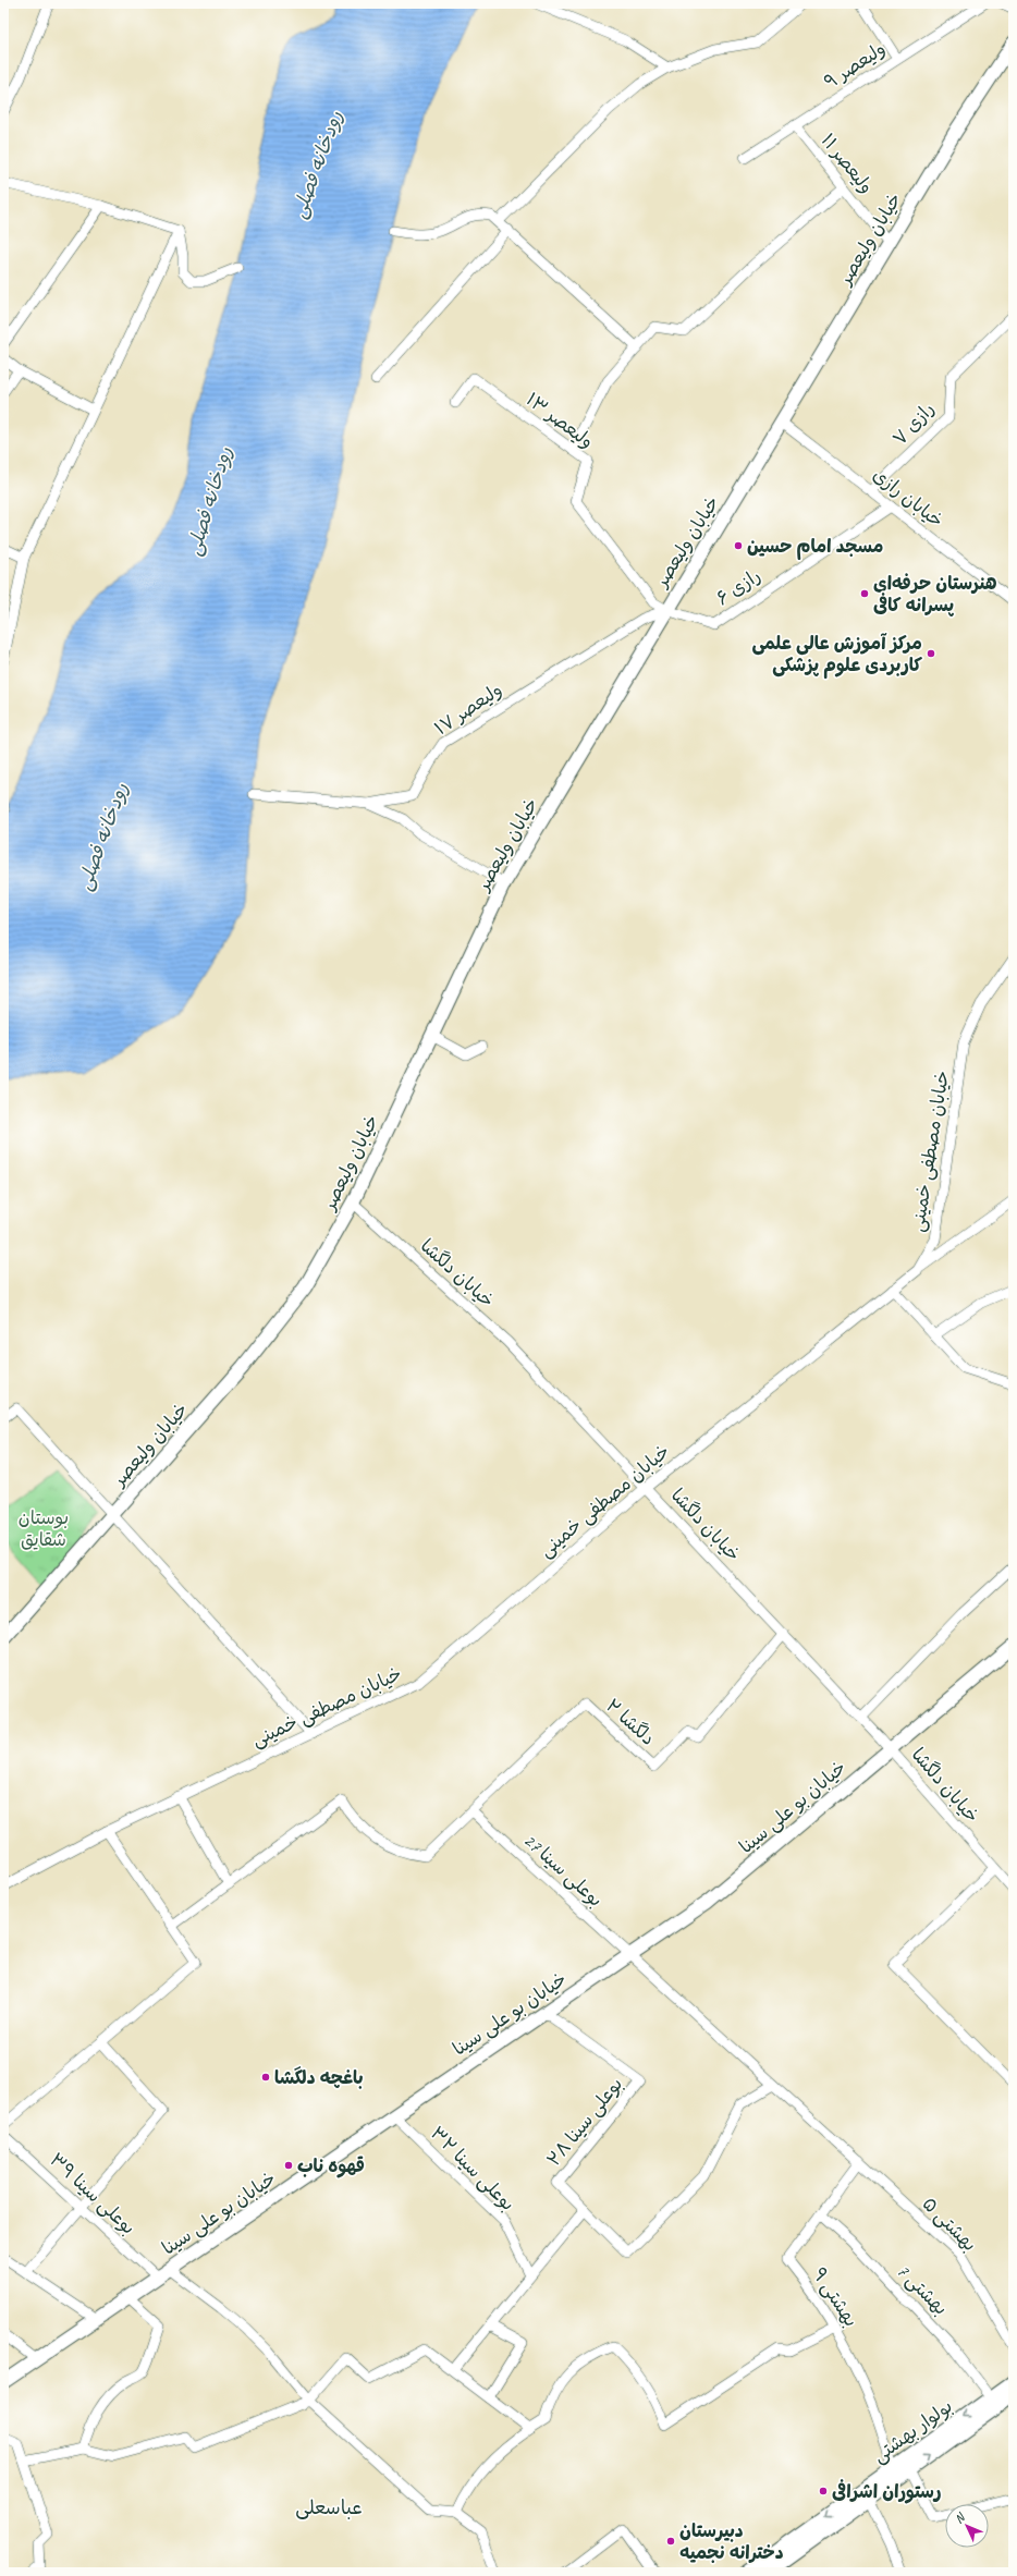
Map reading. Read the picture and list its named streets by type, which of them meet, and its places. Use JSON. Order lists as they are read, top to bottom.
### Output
{
  "streets": {
    "main road": ["خیابان ولیعصر", "خیابان بو علی سینا", "بولوار بهشتی"],
    "street": [
      "ولیعصر ۹",
      "ولیعصر ۱۱",
      "ولیعصر ۱۳",
      "رازی ۷",
      "خیابان رازی",
      "رازی ۶",
      "ولیعصر ۱۷",
      "خیابان مصطفی خمینی",
      "خیابان دلگشا",
      "دلگشا ۲",
      "بوعلی سینا 27",
      "بوعلی سینا ۲۸",
      "بوعلی سینا ۳۲",
      "بوعلی سینا ۳۹",
      "بهشتی ۵",
      "بهشتی 7",
      "بهشتی ۹"
    ]
  },
  "crossings": [
    ["ولیعصر ۹", "ولیعصر ۱۱"],
    ["ولیعصر ۱۱", "خیابان ولیعصر"],
    ["خیابان ولیعصر", "ولیعصر ۱۳"],
    ["خیابان ولیعصر", "خیابان رازی"],
    ["خیابان ولیعصر", "رازی ۶"],
    ["خیابان ولیعصر", "ولیعصر ۱۷"],
    ["خیابان ولیعصر", "خیابان دلگشا"],
    ["ولیعصر ۱۳", "رازی ۶"],
    ["ولیعصر ۱۳", "ولیعصر ۱۷"],
    ["رازی ۷", "خیابان رازی"],
    ["خیابان رازی", "رازی ۶"],
    ["رازی ۶", "ولیعصر ۱۷"],
    ["خیابان مصطفی خمینی", "خیابان دلگشا"],
    ["خیابان دلگشا", "دلگشا ۲"],
    ["خیابان دلگشا", "خیابان بو علی سینا"],
    ["دلگشا ۲", "بوعلی سینا 27"],
    ["خیابان بو علی سینا", "بوعلی سینا 27"],
    ["خیابان بو علی سینا", "بوعلی سینا ۲۸"],
    ["خیابان بو علی سینا", "بوعلی سینا ۳۲"],
    ["خیابان بو علی سینا", "بوعلی سینا ۳۹"],
    ["بوعلی سینا 27", "بوعلی سینا ۲۸"],
    ["بوعلی سینا 27", "بهشتی ۵"],
    ["بوعلی سینا ۲۸", "بهشتی ۵"],
    ["بهشتی ۵", "بهشتی ۹"],
    ["بهشتی 7", "بهشتی ۹"],
    ["بهشتی 7", "بولوار بهشتی"],
    ["بهشتی ۹", "بولوار بهشتی"]
  ],
  "districts": ["عباسعلی"],
  "water": ["رودخانه فصلی"],
  "parks": ["بوستان شقایق"],
  "places": [
    "مسجد امام حسین",
    "هنرستان حرفه‌ای پسرانه کافی",
    "مرکز آموزش عالی علمی کاربردی علوم پزشکی",
    "باغچه دلگشا",
    "قهوه ناب",
    "رستوران اشرافی",
    "دبیرستان دخترانه نجمیه"
  ],
  "north": "top left"
}
